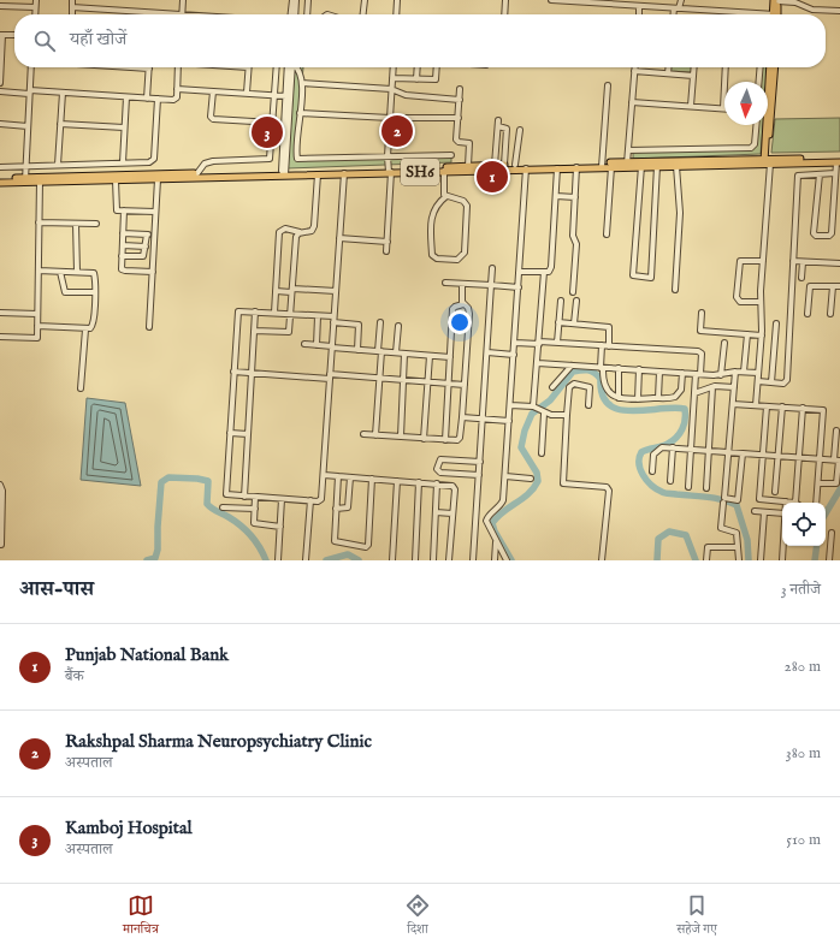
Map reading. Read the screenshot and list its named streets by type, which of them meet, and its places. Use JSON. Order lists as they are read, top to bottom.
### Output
{
  "streets": {
    "main road": ["SH6"]
  },
  "north": "bottom",
  "page": {
    "search": "यहाँ खोजें",
    "pins": ["2", "3", "1"],
    "heading": ["आस-पास", "3 नतीजे"],
    "list": [
      {
        "mark": "1",
        "name": "Punjab National Bank",
        "note": "बैंक",
        "value": "280 m"
      },
      {
        "mark": "2",
        "name": "Rakshpal Sharma Neuropsychiatry Clinic",
        "note": "अस्पताल",
        "value": "380 m"
      },
      {
        "mark": "3",
        "name": "Kamboj Hospital",
        "note": "अस्पताल",
        "value": "510 m"
      }
    ],
    "nav": ["मानचित्र", "दिशा", "सहेजे गए"]
  }
}
